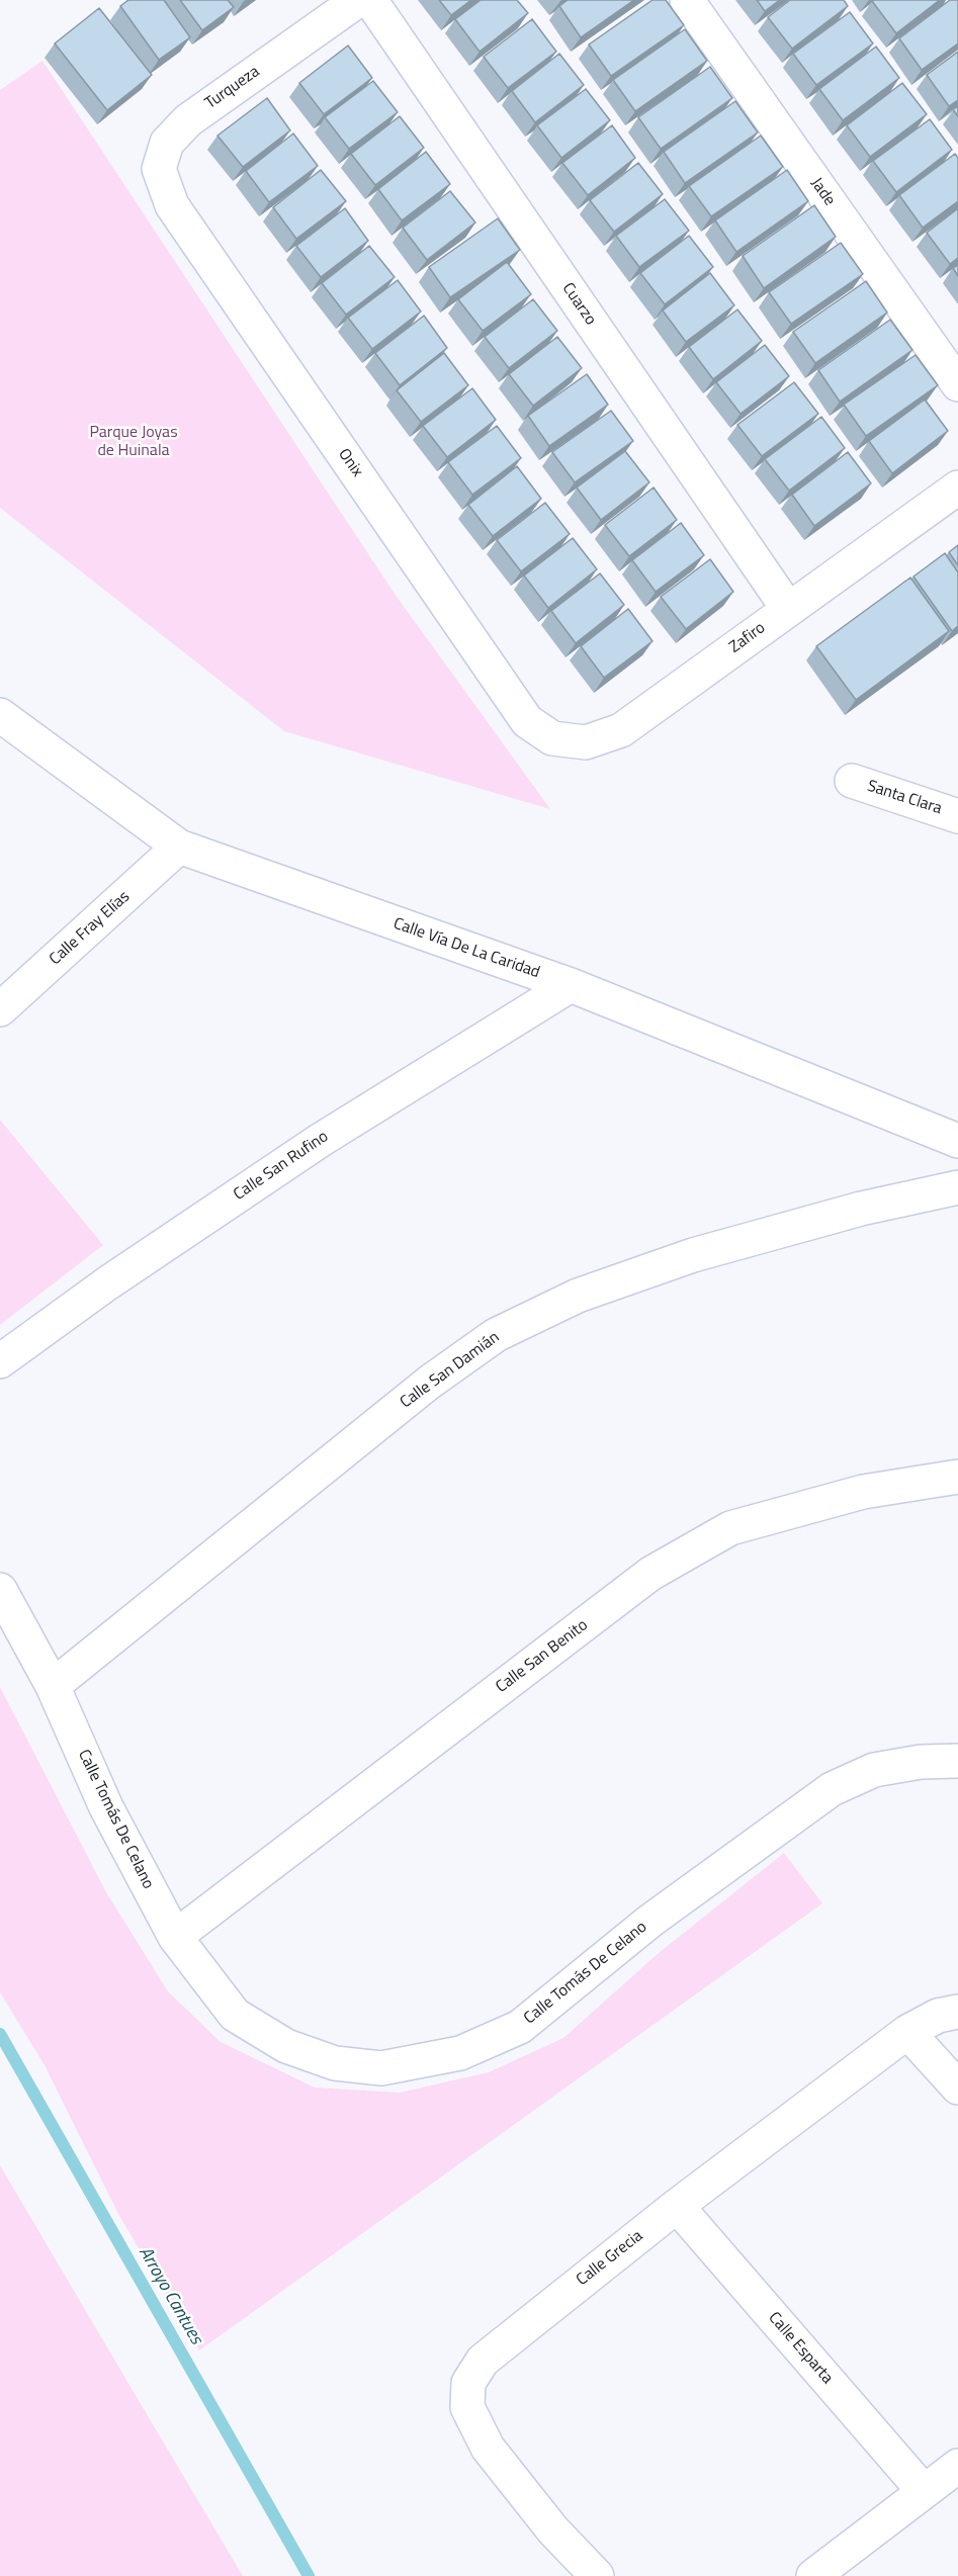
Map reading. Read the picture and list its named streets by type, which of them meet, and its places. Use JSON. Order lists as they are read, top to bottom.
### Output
{
  "streets": {
    "street": [
      "Turqueza",
      "Jade",
      "Cuarzo",
      "Onix",
      "Zafiro",
      "Santa Clara",
      "Calle Fray Elías",
      "Calle Vía De La Caridad",
      "Calle San Rufino",
      "Calle San Damián",
      "Calle San Benito",
      "Calle Tomás De Celano",
      "Calle Grecia",
      "Calle Esparta"
    ]
  },
  "crossings": [
    ["Turqueza", "Onix"],
    ["Cuarzo", "Zafiro"],
    ["Onix", "Zafiro"],
    ["Calle Fray Elías", "Calle Vía De La Caridad"],
    ["Calle Vía De La Caridad", "Calle San Rufino"],
    ["Calle San Damián", "Calle Tomás De Celano"],
    ["Calle San Benito", "Calle Tomás De Celano"],
    ["Calle Grecia", "Calle Esparta"]
  ],
  "water": ["Arroyo Cantues"],
  "parks": ["Parque Joyas de Huinala"]
}
